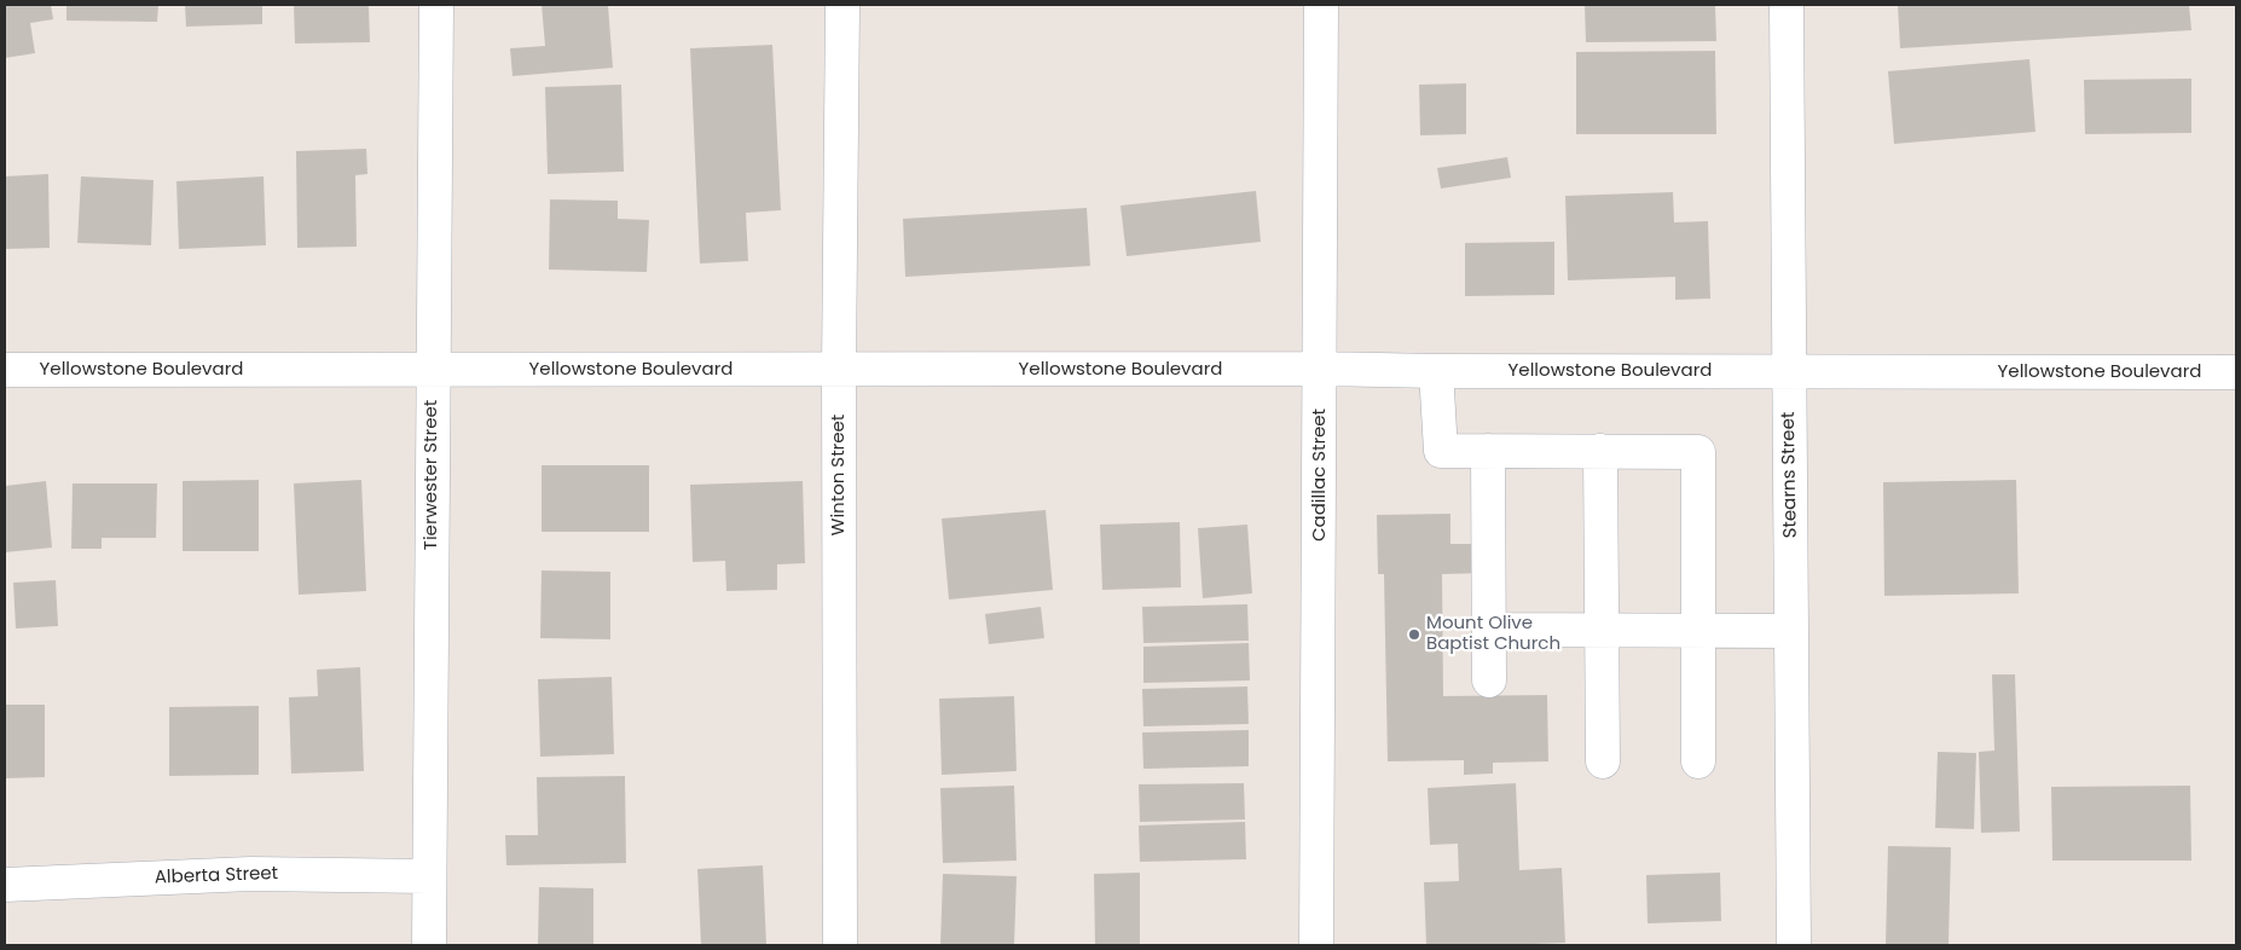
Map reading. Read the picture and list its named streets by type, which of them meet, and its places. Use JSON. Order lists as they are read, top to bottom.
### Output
{
  "streets": {
    "street": [
      "Yellowstone Boulevard",
      "Tierwester Street",
      "Winton Street",
      "Cadillac Street",
      "Stearns Street",
      "Alberta Street"
    ]
  },
  "crossings": [
    ["Yellowstone Boulevard", "Tierwester Street"],
    ["Yellowstone Boulevard", "Winton Street"],
    ["Yellowstone Boulevard", "Cadillac Street"],
    ["Yellowstone Boulevard", "Stearns Street"],
    ["Tierwester Street", "Alberta Street"]
  ],
  "places": ["Mount Olive Baptist Church"]
}
